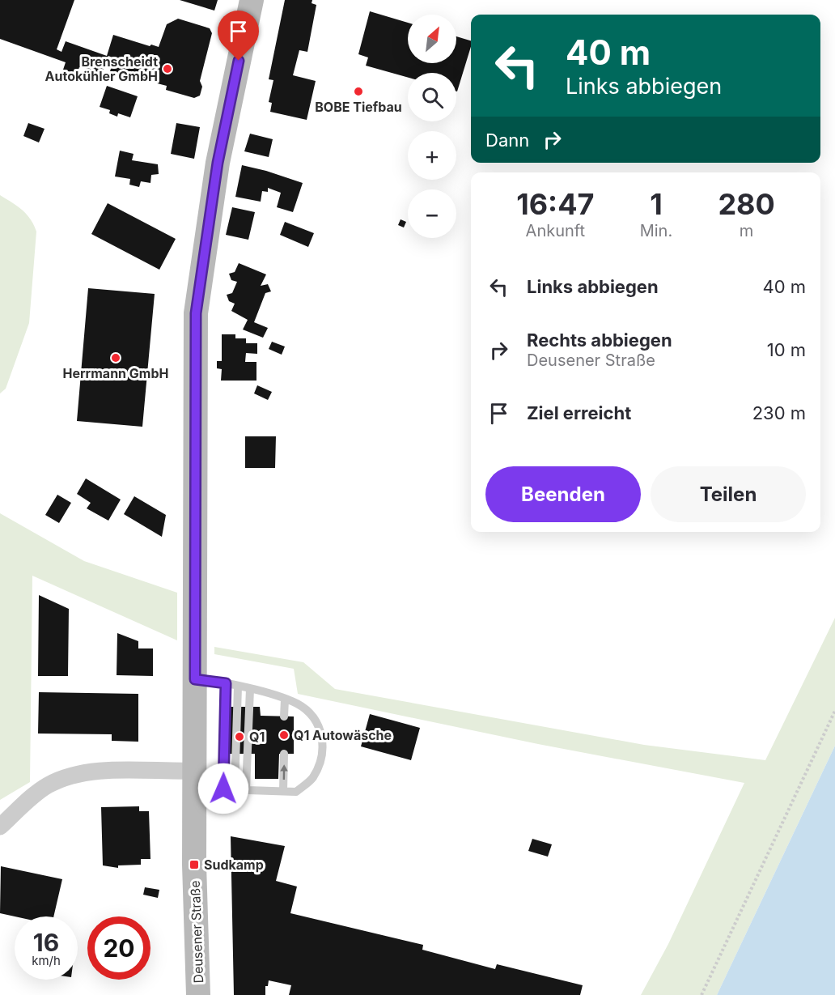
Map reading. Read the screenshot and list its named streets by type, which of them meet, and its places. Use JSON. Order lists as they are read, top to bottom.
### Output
{
  "streets": {
    "main road": ["Deusener Straße"]
  },
  "places": {
    "other": [
      "Brenscheidt Autokühler GmbH",
      "BOBE Tiefbau",
      "Herrmann GmbH",
      "Q1 Autowäsche",
      "Q1"
    ],
    "transit": ["Sudkamp"]
  },
  "north": "top right",
  "page": {
    "map_buttons": ["+", "−"],
    "turn": ["40 m", "Links abbiegen"],
    "then": "Dann",
    "eta": [
      "16:47",
      "Ankunft",
      "1",
      "Min.",
      "280",
      "m"
    ],
    "list": [
      {
        "name": "Links abbiegen",
        "value": "40 m"
      },
      {
        "name": "Rechts abbiegen",
        "note": "Deusener Straße",
        "value": "10 m"
      },
      {
        "name": "Ziel erreicht",
        "value": "230 m"
      }
    ],
    "buttons": ["Beenden", "Teilen"],
    "speed": "16 km/h",
    "limit": "20"
  }
}
